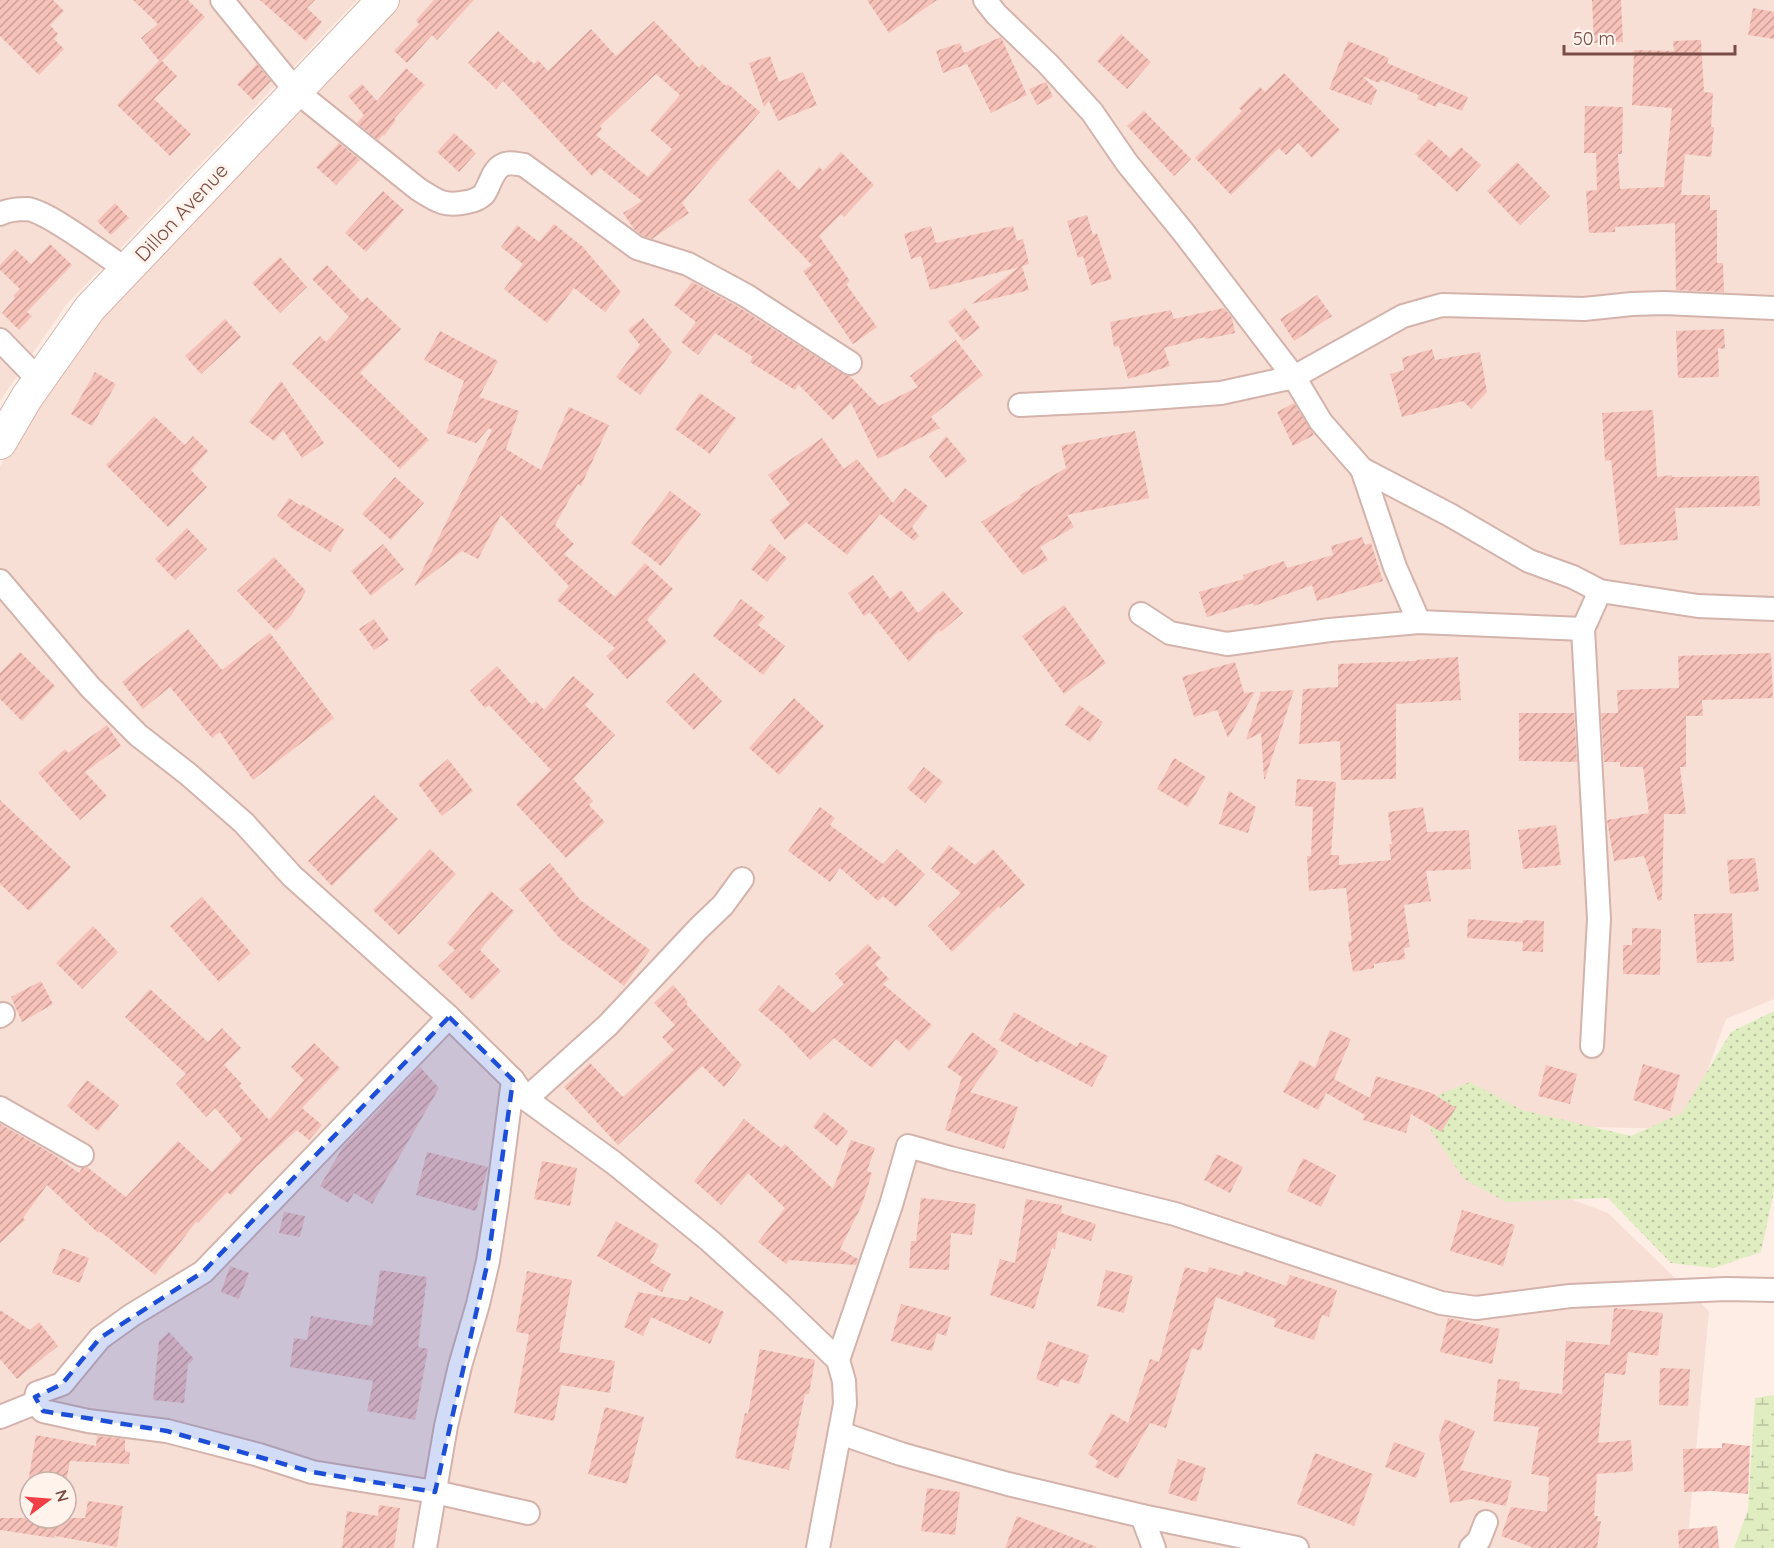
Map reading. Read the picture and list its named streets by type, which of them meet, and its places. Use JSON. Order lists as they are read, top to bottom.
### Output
{
  "streets": {
    "street": ["Dillon Avenue"]
  },
  "scale_bar": "50 m",
  "north": "right"
}
